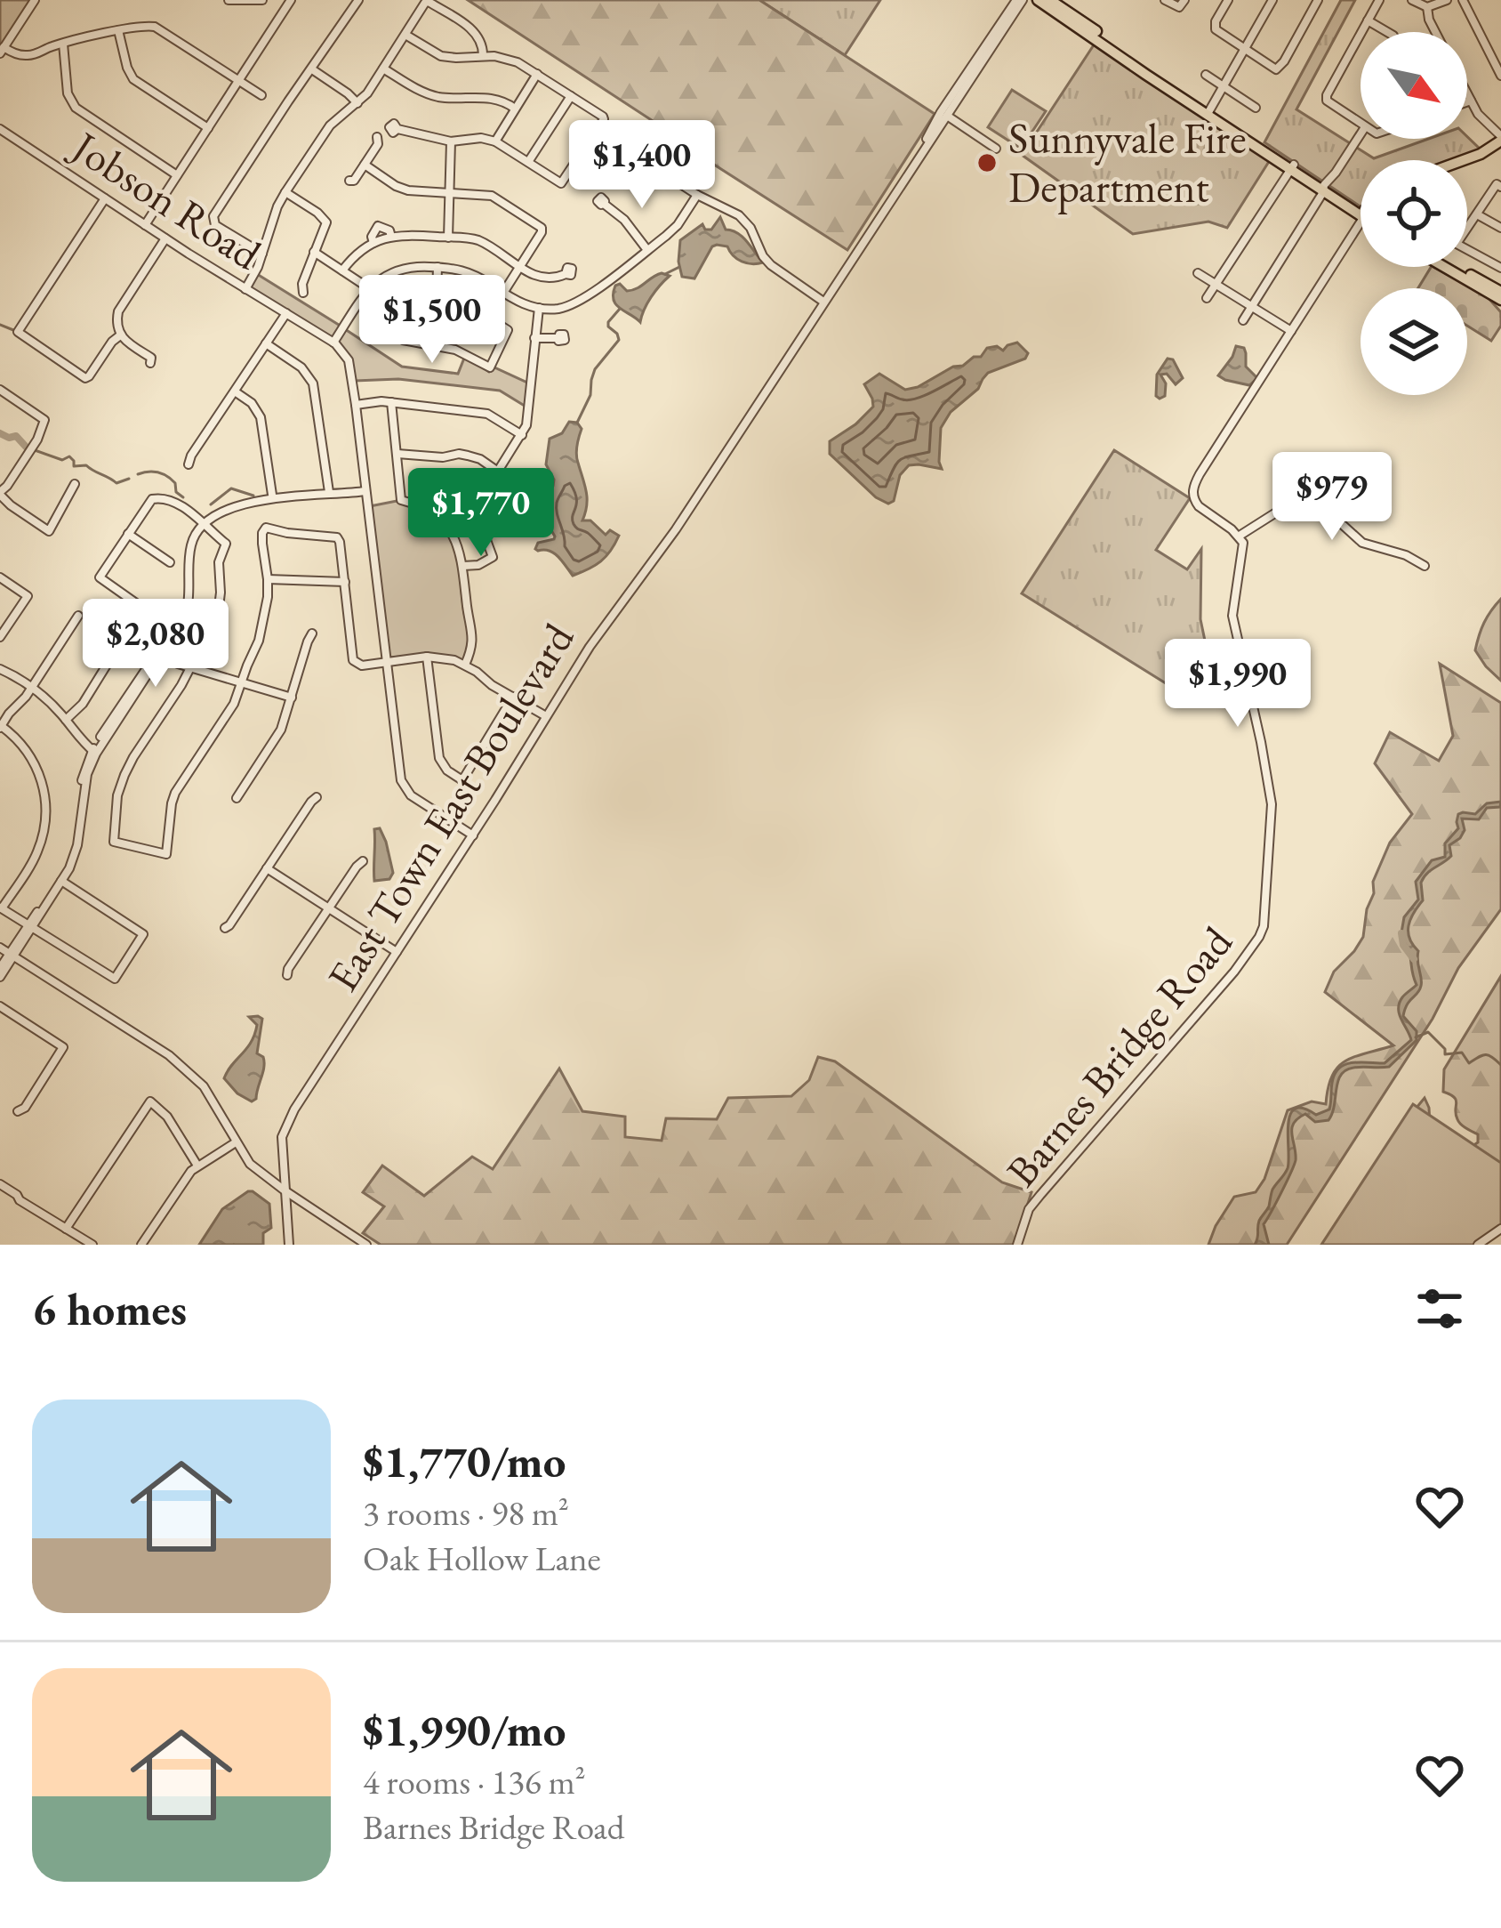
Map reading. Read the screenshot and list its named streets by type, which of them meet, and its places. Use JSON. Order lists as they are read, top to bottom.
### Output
{
  "streets": {
    "street": ["Jobson Road", "East Town East Boulevard", "Barnes Bridge Road"]
  },
  "places": ["Sunnyvale Fire Department"],
  "north": "bottom right",
  "page": {
    "price": [
      "$1,400",
      "$1,500",
      "$979",
      "$1,770",
      "$2,080",
      "$1,990"
    ],
    "heading": "6 homes",
    "list": [
      {
        "name": "$1,770/mo",
        "note": "3 rooms · 98 m² · Oak Hollow Lane"
      },
      {
        "name": "$1,990/mo",
        "note": "4 rooms · 136 m² · Barnes Bridge Road"
      }
    ]
  }
}
